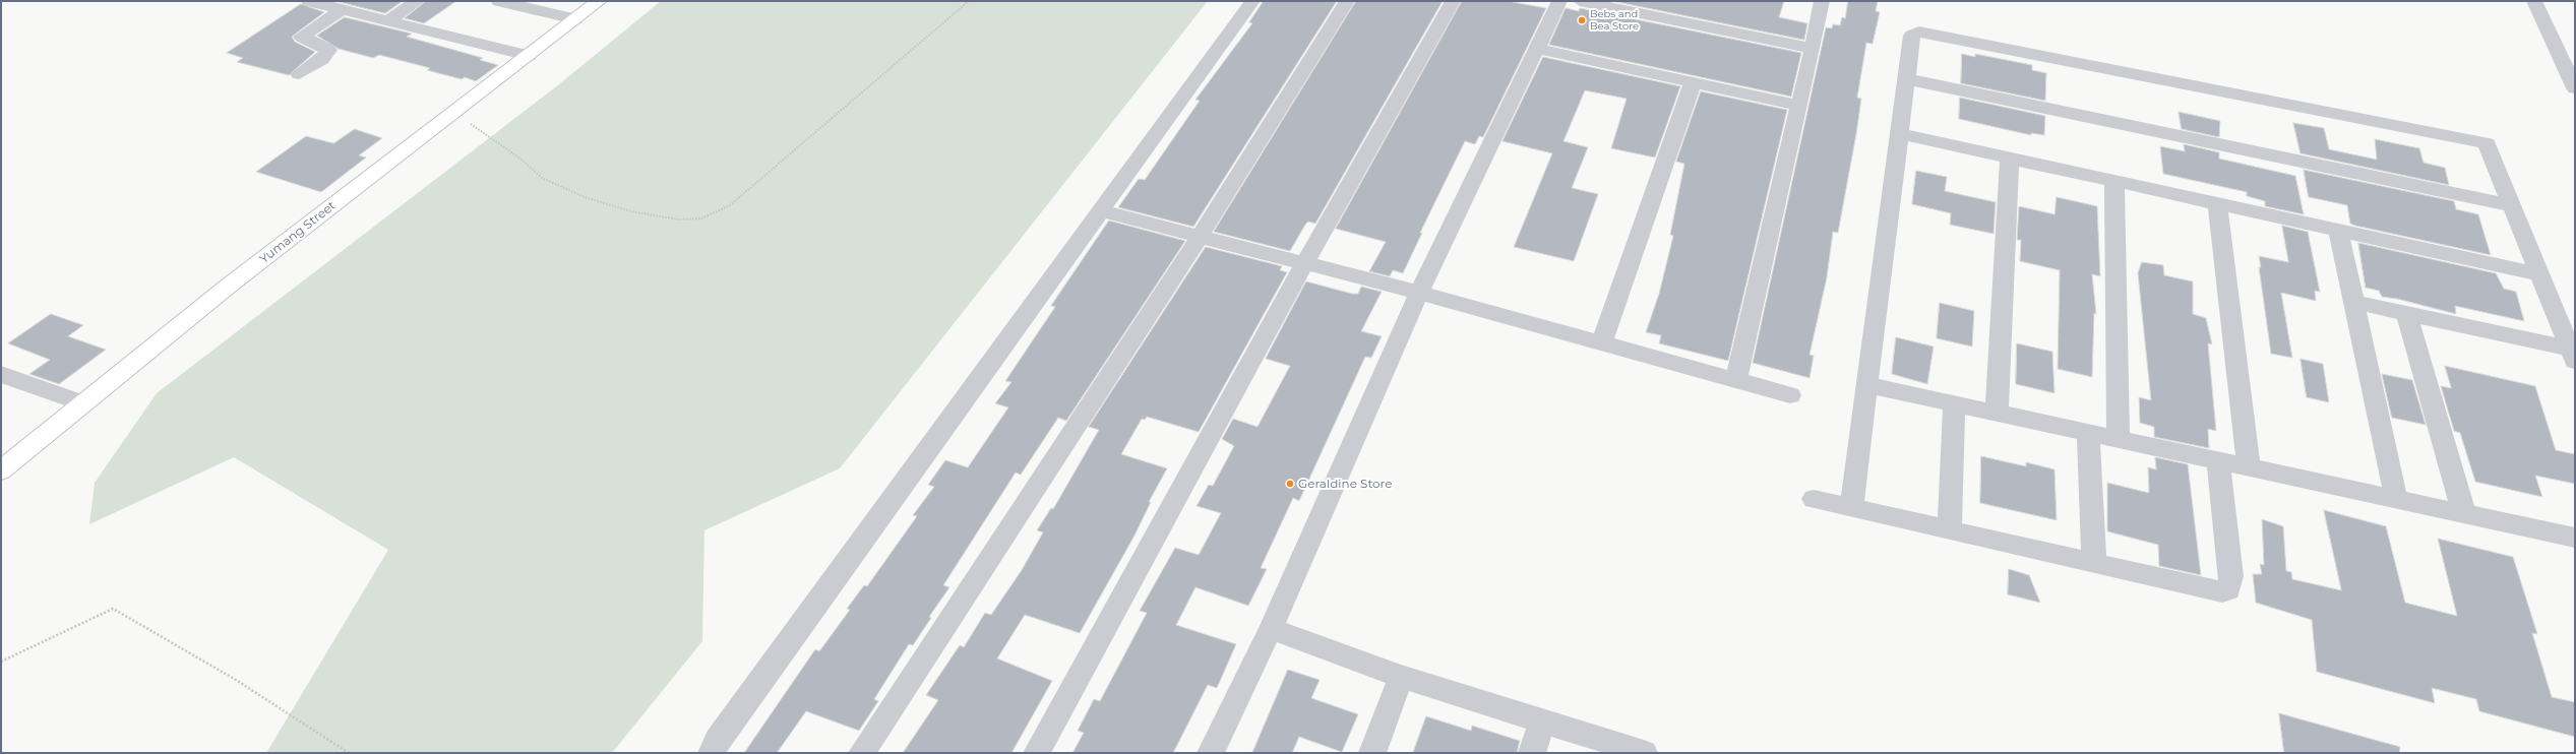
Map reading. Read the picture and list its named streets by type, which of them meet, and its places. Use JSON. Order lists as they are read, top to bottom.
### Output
{
  "streets": {
    "main road": ["Yumang Street"]
  },
  "places": ["Bebs and Bea Store", "Geraldine Store"]
}
